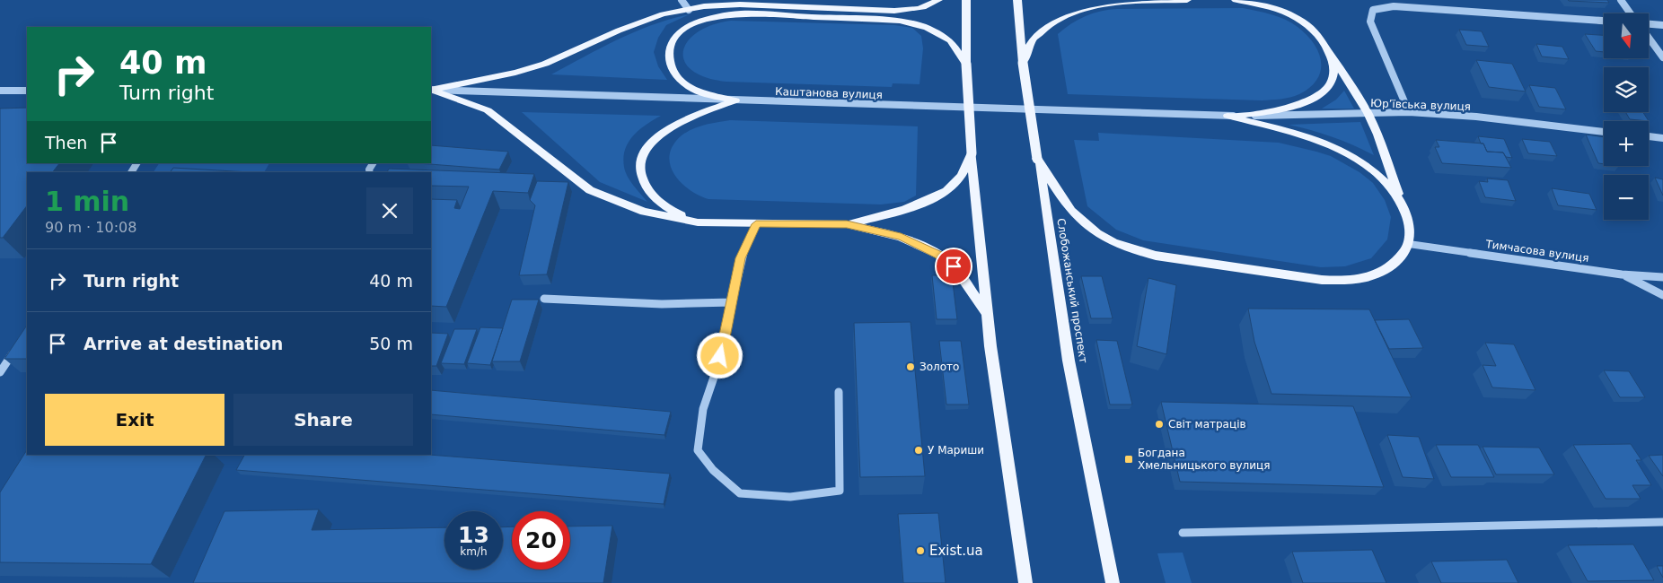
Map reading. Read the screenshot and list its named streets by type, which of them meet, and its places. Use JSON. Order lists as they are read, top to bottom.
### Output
{
  "streets": {
    "main road": ["Слобожанський проспект"],
    "street": ["Каштанова вулиця", "Юрʼївська вулиця", "Тимчасова вулиця"]
  },
  "crossings": [
    ["Каштанова вулиця", "Юрʼївська вулиця"]
  ],
  "places": {
    "other": [
      "Золото",
      "Світ матраців",
      "У Мариши",
      "Exist.ua"
    ],
    "transit": ["Богдана Хмельницького вулиця"]
  },
  "north": "bottom",
  "page": {
    "map_buttons": ["+", "−"],
    "turn": ["40 m", "Turn right"],
    "then": "Then",
    "heading": ["1 min", "90 m · 10:08"],
    "list": [
      {
        "name": "Turn right",
        "value": "40 m"
      },
      {
        "name": "Arrive at destination",
        "value": "50 m"
      }
    ],
    "buttons": ["Exit", "Share"],
    "speed": "13 km/h",
    "limit": "20"
  }
}
